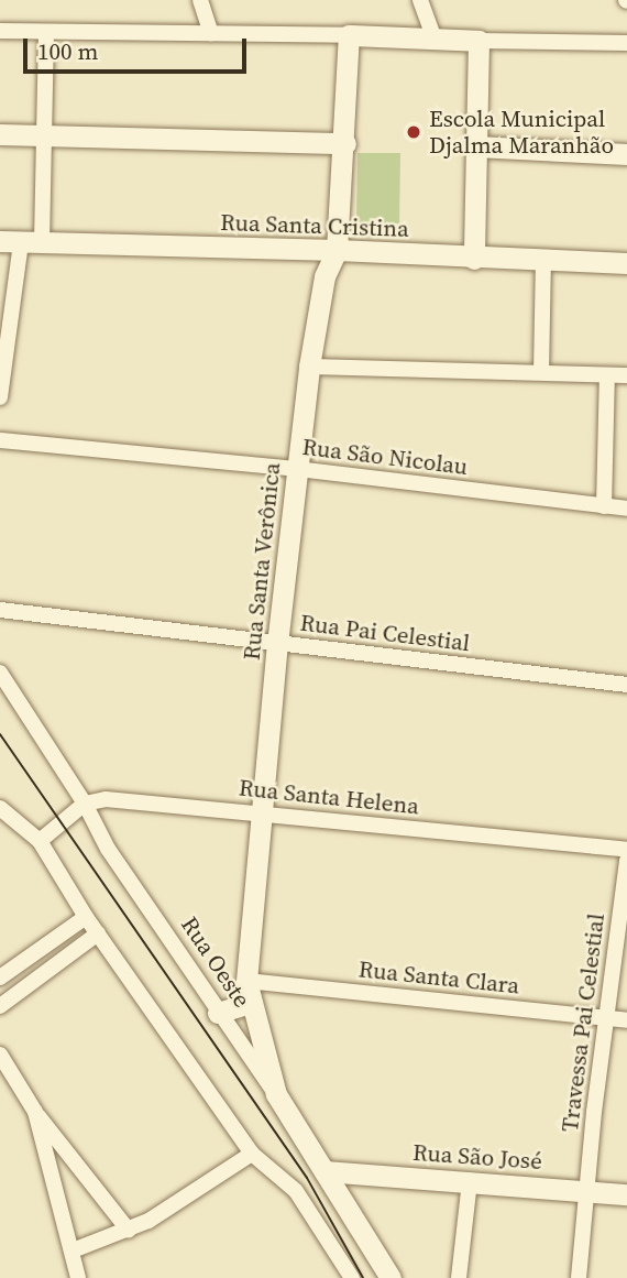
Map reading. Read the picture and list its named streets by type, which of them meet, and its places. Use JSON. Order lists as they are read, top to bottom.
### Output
{
  "streets": {
    "main road": [
      "Rua Santa Cristina",
      "Rua Santa Verônica",
      "Rua Oeste",
      "Rua São José"
    ],
    "street": [
      "Rua São Nicolau",
      "Rua Pai Celestial",
      "Rua Santa Helena",
      "Rua Santa Clara",
      "Travessa Pai Celestial"
    ]
  },
  "crossings": [
    ["Rua Santa Cristina", "Rua Santa Verônica"],
    ["Rua São Nicolau", "Rua Santa Verônica"],
    ["Rua Santa Verônica", "Rua Pai Celestial"],
    ["Rua Santa Verônica", "Rua Santa Helena"],
    ["Rua Santa Verônica", "Rua Oeste"],
    ["Rua Santa Verônica", "Rua Santa Clara"],
    ["Rua Santa Helena", "Rua Oeste"],
    ["Rua Oeste", "Rua São José"],
    ["Rua Santa Clara", "Travessa Pai Celestial"],
    ["Travessa Pai Celestial", "Rua São José"]
  ],
  "places": ["Escola Municipal Djalma Maranhão"],
  "scale_bar": "100 m"
}
